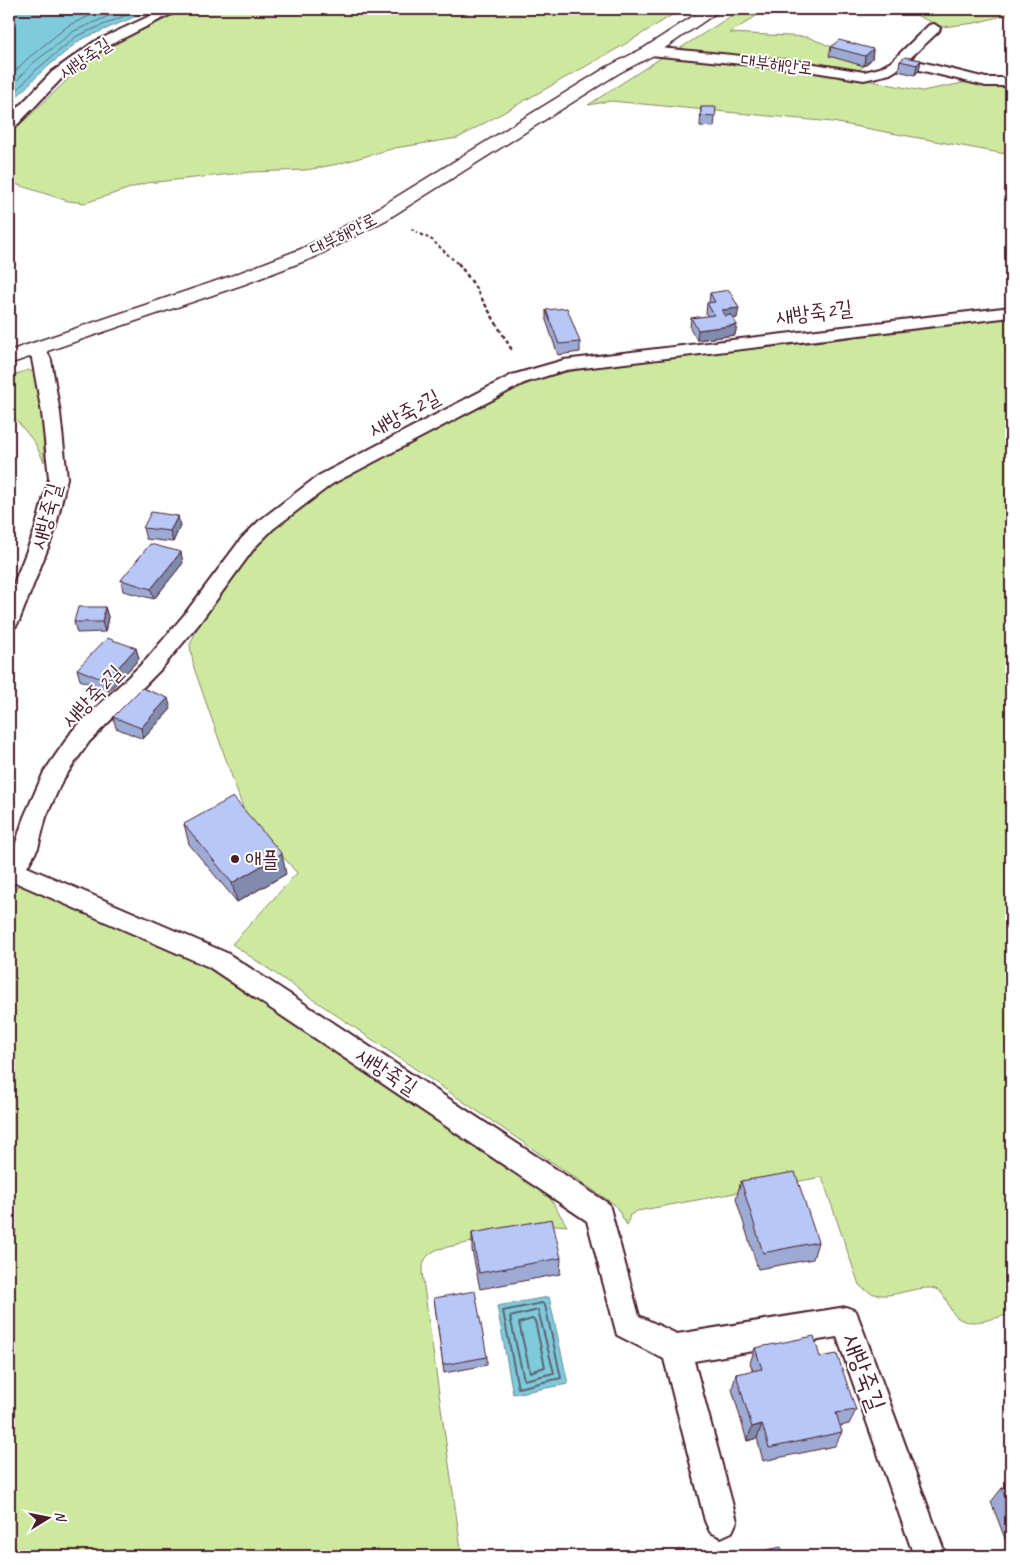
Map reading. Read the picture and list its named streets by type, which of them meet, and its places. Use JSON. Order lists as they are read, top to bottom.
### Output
{
  "streets": {
    "street": ["대부해안로"],
    "lane": ["새방죽길", "새방죽2길"]
  },
  "crossings": [
    ["새방죽길", "대부해안로"],
    ["새방죽길", "새방죽2길"]
  ],
  "places": ["애플"],
  "north": "right"
}
